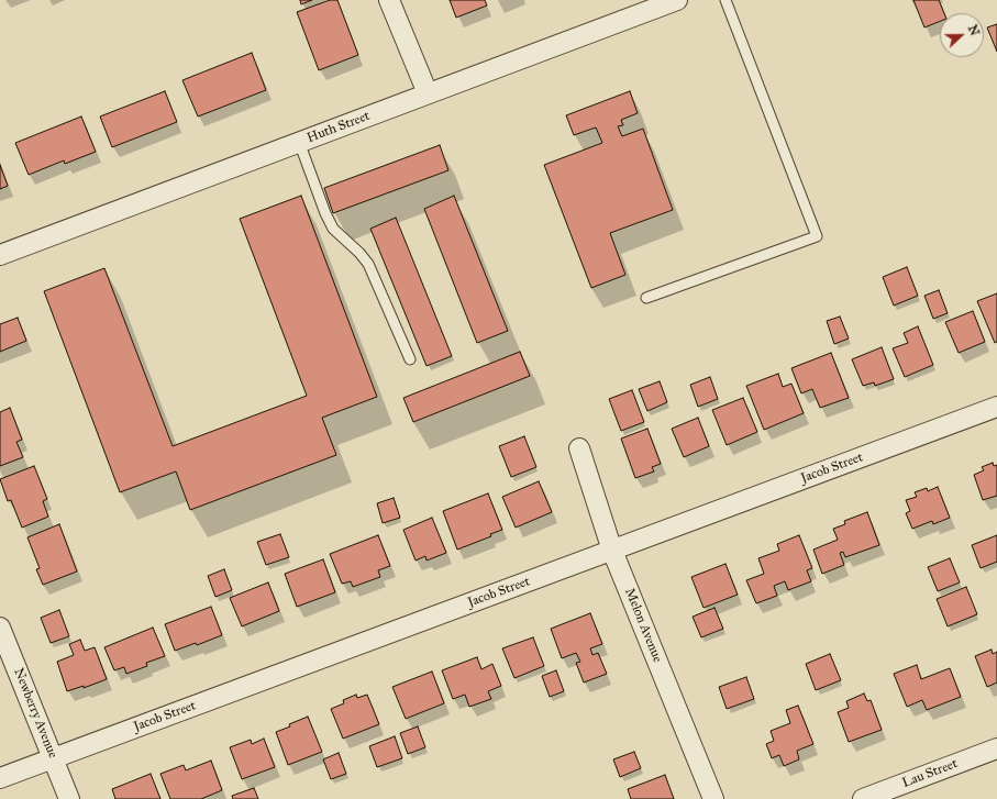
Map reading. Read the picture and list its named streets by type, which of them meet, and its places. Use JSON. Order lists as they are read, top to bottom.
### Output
{
  "streets": {
    "street": [
      "Huth Street",
      "Jacob Street",
      "Melon Avenue",
      "Newberry Avenue",
      "Lau Street"
    ]
  },
  "crossings": [
    ["Jacob Street", "Melon Avenue"],
    ["Jacob Street", "Newberry Avenue"]
  ],
  "north": "right"
}
